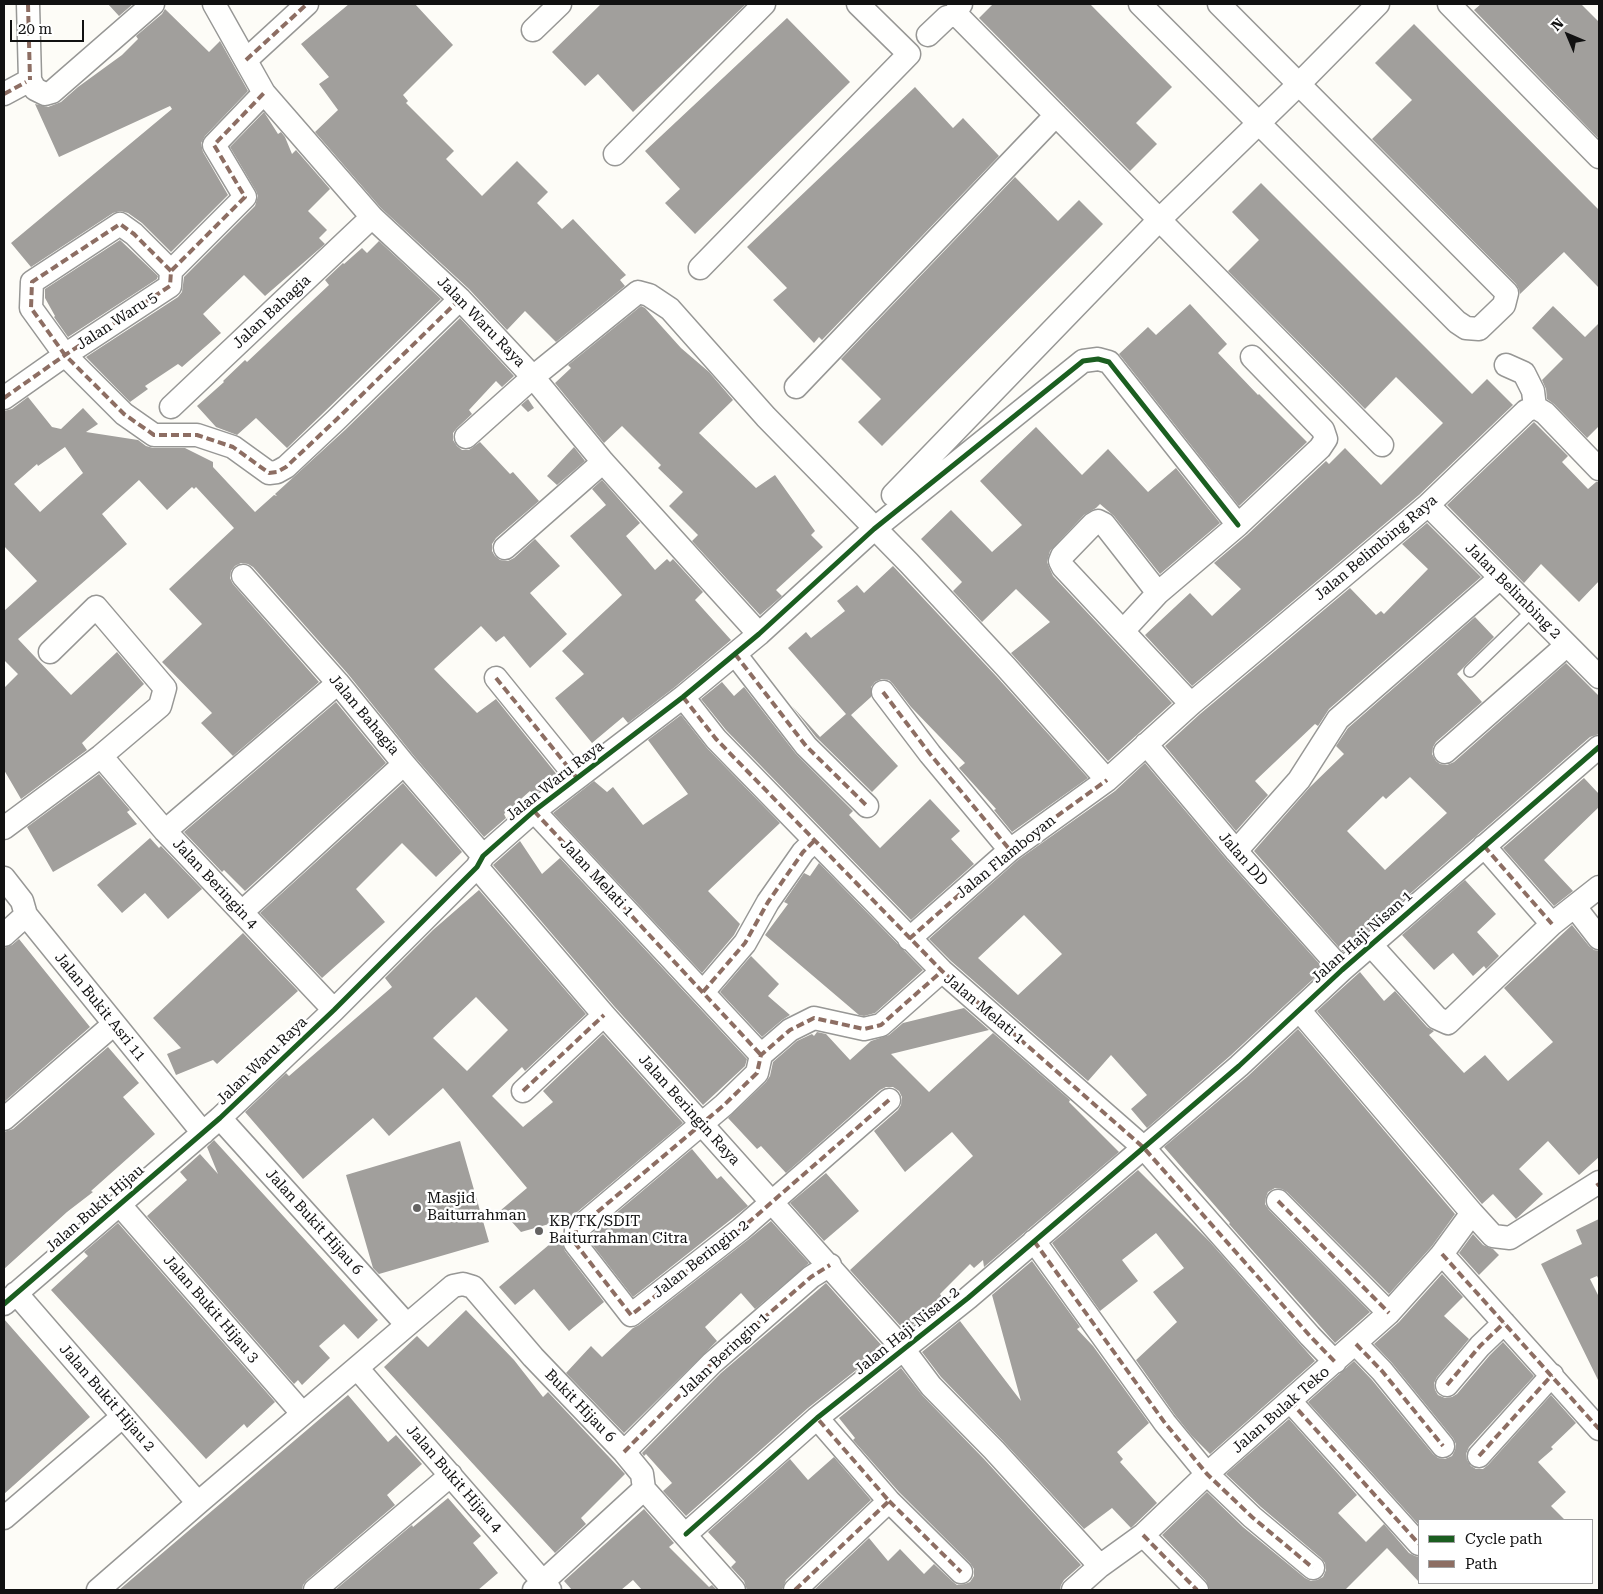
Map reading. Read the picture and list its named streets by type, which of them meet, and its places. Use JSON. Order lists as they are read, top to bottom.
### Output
{
  "streets": {
    "street": [
      "Jalan Bahagia",
      "Jalan Waru 5",
      "Jalan Waru Raya",
      "Jalan Belimbing Raya",
      "Jalan Belimbing 2",
      "Jalan Flamboyan",
      "Jalan DD",
      "Jalan Melati 1",
      "Jalan Beringin 4",
      "Jalan Haji Nisan 1",
      "Jalan Bukit Asri 11",
      "Jalan Beringin Raya",
      "Jalan Bukit Hijau",
      "Jalan Bukit Hijau 6",
      "Jalan Beringin 2",
      "Jalan Bukit Hijau 3",
      "Jalan Haji Nisan 2",
      "Jalan Beringin 1",
      "Jalan Bukit Hijau 2",
      "Bukit Hijau 6",
      "Jalan Bulak Teko",
      "Jalan Bukit Hijau 4"
    ]
  },
  "crossings": [
    ["Jalan Bahagia", "Jalan Waru Raya"],
    ["Jalan Bahagia", "Jalan Beringin Raya"],
    ["Jalan Waru 5", "Jalan Waru Raya"],
    ["Jalan Waru Raya", "Jalan Melati 1"],
    ["Jalan Waru Raya", "Jalan Beringin 4"],
    ["Jalan Waru Raya", "Jalan Bukit Asri 11"],
    ["Jalan Waru Raya", "Jalan Beringin Raya"],
    ["Jalan Waru Raya", "Jalan Bukit Hijau"],
    ["Jalan Waru Raya", "Jalan Bukit Hijau 6"],
    ["Jalan Belimbing Raya", "Jalan Belimbing 2"],
    ["Jalan Belimbing Raya", "Jalan Flamboyan"],
    ["Jalan Belimbing Raya", "Jalan DD"],
    ["Jalan Flamboyan", "Jalan DD"],
    ["Jalan DD", "Jalan Haji Nisan 1"],
    ["Jalan Melati 1", "Jalan Haji Nisan 1"],
    ["Jalan Melati 1", "Jalan Beringin Raya"],
    ["Jalan Melati 1", "Jalan Beringin 2"],
    ["Jalan Melati 1", "Jalan Haji Nisan 2"],
    ["Jalan Melati 1", "Jalan Bulak Teko"],
    ["Jalan Haji Nisan 1", "Jalan Haji Nisan 2"],
    ["Jalan Bukit Asri 11", "Jalan Bukit Hijau"],
    ["Jalan Beringin Raya", "Jalan Beringin 2"],
    ["Jalan Beringin Raya", "Jalan Haji Nisan 2"],
    ["Jalan Beringin Raya", "Jalan Beringin 1"],
    ["Jalan Beringin Raya", "Jalan Bulak Teko"],
    ["Jalan Bukit Hijau", "Jalan Bukit Hijau 3"],
    ["Jalan Bukit Hijau", "Jalan Bukit Hijau 2"],
    ["Jalan Bukit Hijau 6", "Bukit Hijau 6"],
    ["Jalan Bukit Hijau 3", "Bukit Hijau 6"],
    ["Jalan Haji Nisan 2", "Bukit Hijau 6"],
    ["Jalan Beringin 1", "Bukit Hijau 6"],
    ["Jalan Bukit Hijau 2", "Bukit Hijau 6"],
    ["Bukit Hijau 6", "Jalan Bukit Hijau 4"]
  ],
  "places": ["Masjid Baiturrahman", "KB/TK/SDIT Baiturrahman Citra"],
  "legend": ["Cycle path", "Path"],
  "scale_bar": "20 m",
  "north": "top left"
}
